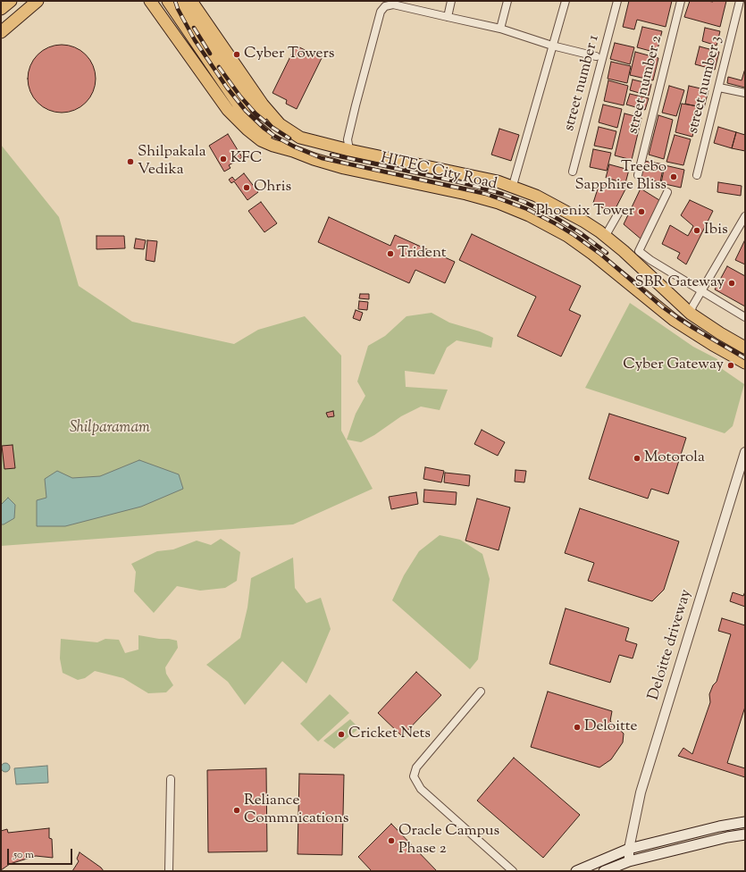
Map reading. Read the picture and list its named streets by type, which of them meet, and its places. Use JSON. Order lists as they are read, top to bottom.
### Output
{
  "streets": {
    "main road": ["HITEC City Road"],
    "street": [
      "street number 1",
      "street number 2",
      "street number 3",
      "Deloitte driveway"
    ]
  },
  "parks": ["Shilparamam"],
  "places": [
    "Cyber Towers",
    "KFC",
    "Shilpakala Vedika",
    "Treebo Sapphire Bliss",
    "Ohris",
    "Phoenix Tower",
    "Ibis",
    "Trident",
    "SBR Gateway",
    "Cyber Gateway",
    "Motorola",
    "Deloitte",
    "Cricket Nets",
    "Reliance Commnications",
    "Oracle Campus Phase 2"
  ],
  "scale_bar": "50 m"
}
